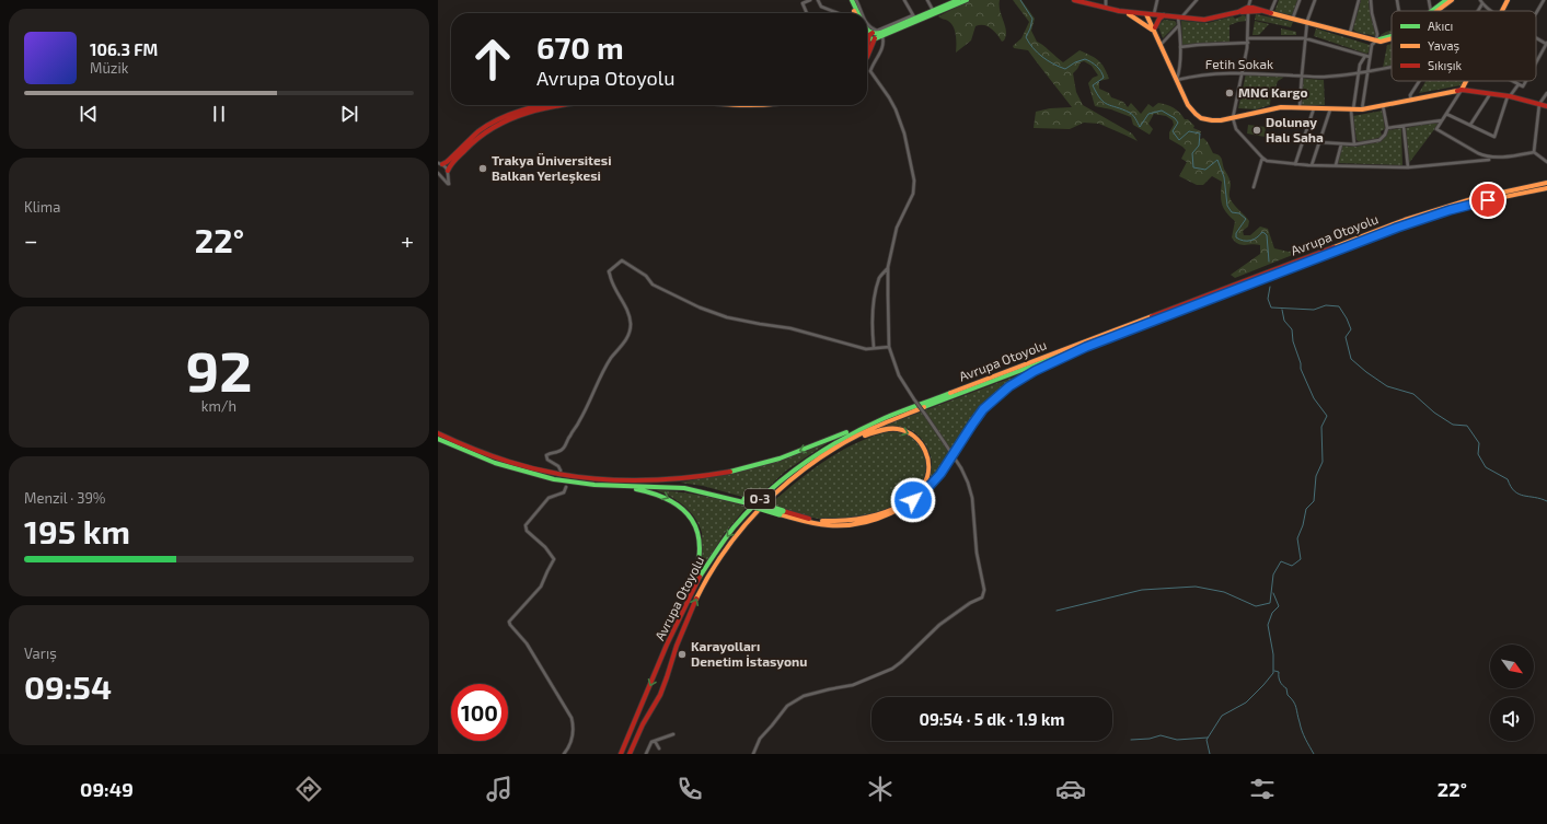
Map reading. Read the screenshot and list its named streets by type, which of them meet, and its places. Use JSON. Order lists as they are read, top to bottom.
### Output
{
  "streets": {
    "main road": ["Avrupa Otoyolu", "O-3"],
    "street": ["Fetih Sokak"]
  },
  "places": [
    "MNG Kargo",
    "Dolunay Halı Saha",
    "Trakya Üniversitesi Balkan Yerleşkesi",
    "Karayolları Denetim İstasyonu"
  ],
  "legend": ["Akıcı", "Yavaş", "Sıkışık"],
  "north": "bottom right",
  "page": {
    "turn": ["670 m", "Avrupa Otoyolu"],
    "song": ["106.3 FM", "Müzik"],
    "tile": [
      "Klima",
      ["92", "km/h"],
      ["Menzil · 39%", "195 km"],
      ["Varış", "09:54"]
    ],
    "heat": ["−", "22°", "+"],
    "limit": "100",
    "trip": "09:54 · 5 dk · 1.9 km",
    "tabs": ["09:49", "22°"]
  }
}
